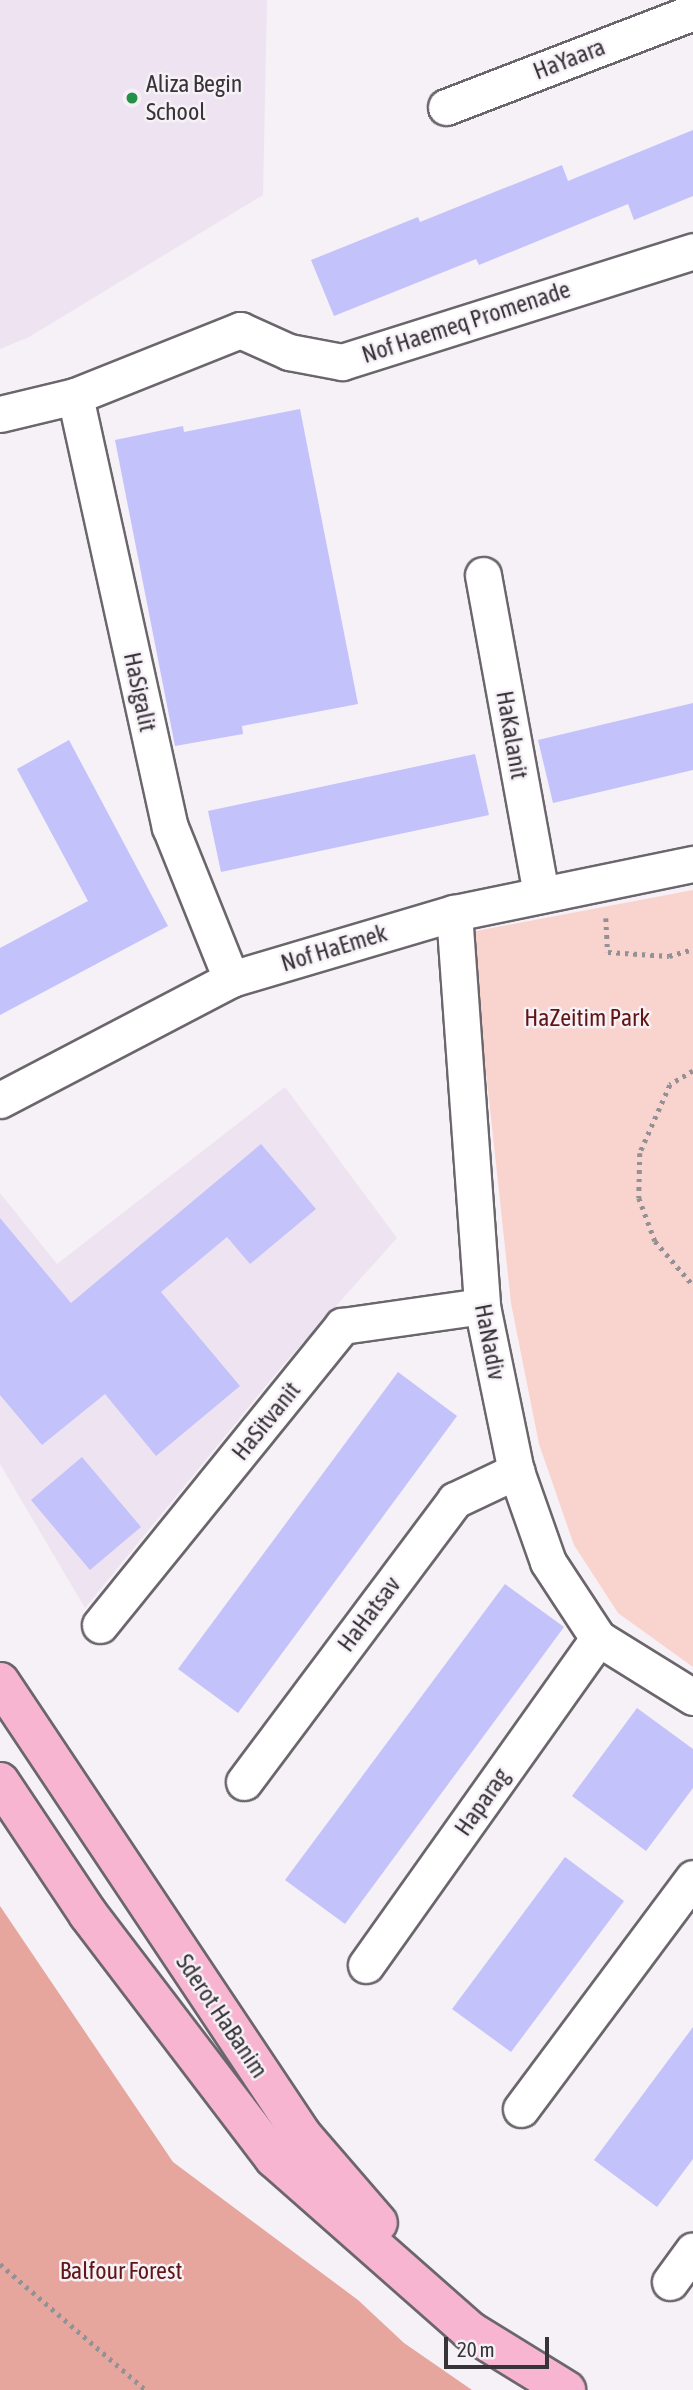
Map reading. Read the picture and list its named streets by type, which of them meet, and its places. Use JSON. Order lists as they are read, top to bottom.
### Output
{
  "streets": {
    "main road": ["Sderot HaBanim"],
    "street": [
      "HaYaara",
      "Nof Haemeq Promenade",
      "HaSigalit",
      "HaKalanit",
      "Nof HaEmek",
      "HaNadiv",
      "HaSitvanit",
      "HaHatsav",
      "Haparag"
    ]
  },
  "crossings": [
    ["Nof Haemeq Promenade", "HaSigalit"],
    ["HaSigalit", "Nof HaEmek"],
    ["HaKalanit", "Nof HaEmek"],
    ["Nof HaEmek", "HaNadiv"],
    ["HaNadiv", "HaSitvanit"],
    ["HaNadiv", "HaHatsav"],
    ["HaNadiv", "Haparag"]
  ],
  "parks": ["HaZeitim Park", "Balfour Forest"],
  "places": ["Aliza Begin School"],
  "scale_bar": "20 m"
}
